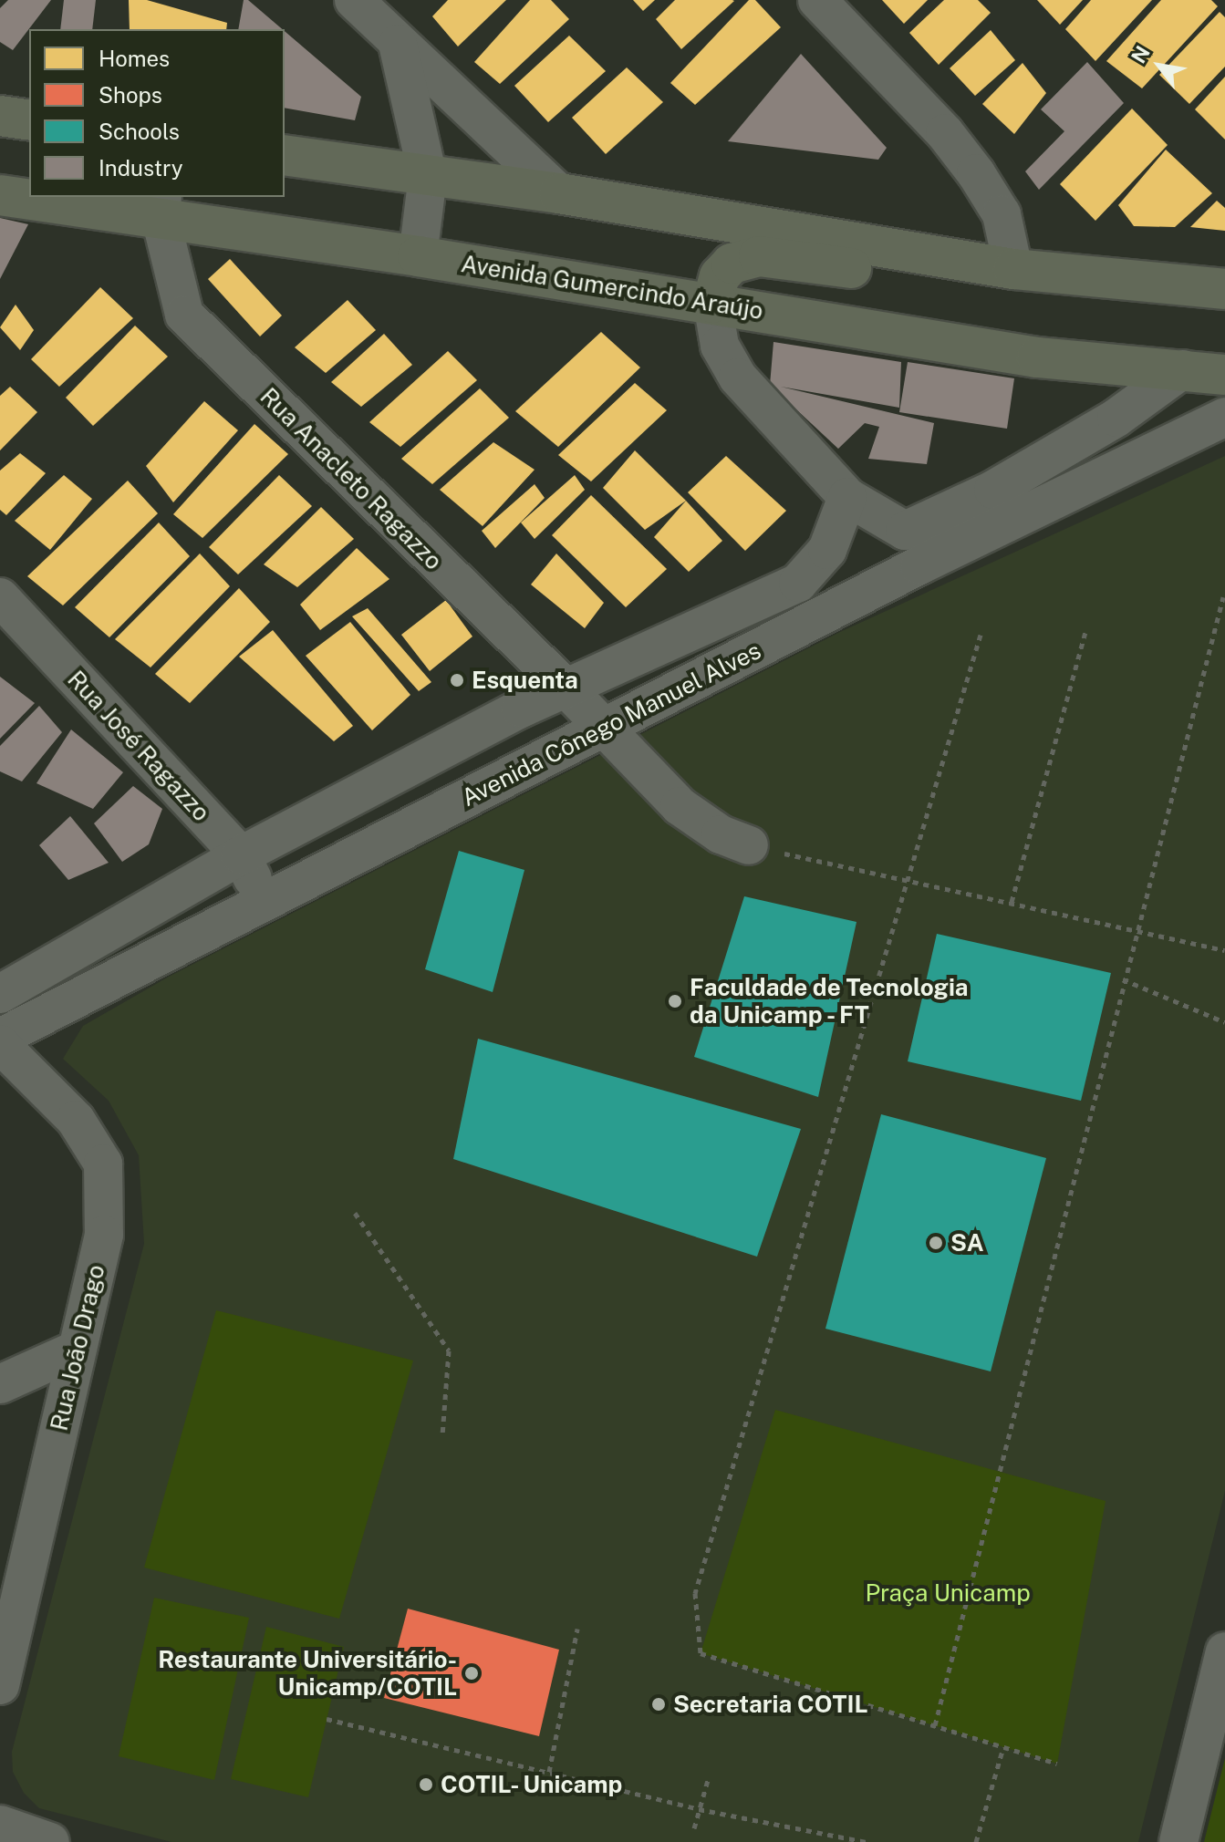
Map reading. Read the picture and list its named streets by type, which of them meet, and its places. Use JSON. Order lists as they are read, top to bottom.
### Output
{
  "streets": {
    "highway": ["Avenida Gumercindo Araújo"],
    "street": [
      "Rua Anacleto Ragazzo",
      "Avenida Cônego Manuel Alves",
      "Rua José Ragazzo",
      "Rua João Drago"
    ]
  },
  "crossings": [
    ["Avenida Gumercindo Araújo", "Rua Anacleto Ragazzo"],
    ["Rua Anacleto Ragazzo", "Avenida Cônego Manuel Alves"],
    ["Avenida Cônego Manuel Alves", "Rua José Ragazzo"]
  ],
  "parks": ["Praça Unicamp"],
  "places": [
    "Esquenta",
    "Faculdade de Tecnologia da Unicamp - FT",
    "SA",
    "Restaurante Universitário- Unicamp/COTIL",
    "Secretaria COTIL",
    "COTIL- Unicamp"
  ],
  "legend": [
    "Homes",
    "Shops",
    "Schools",
    "Industry"
  ],
  "north": "top left"
}
